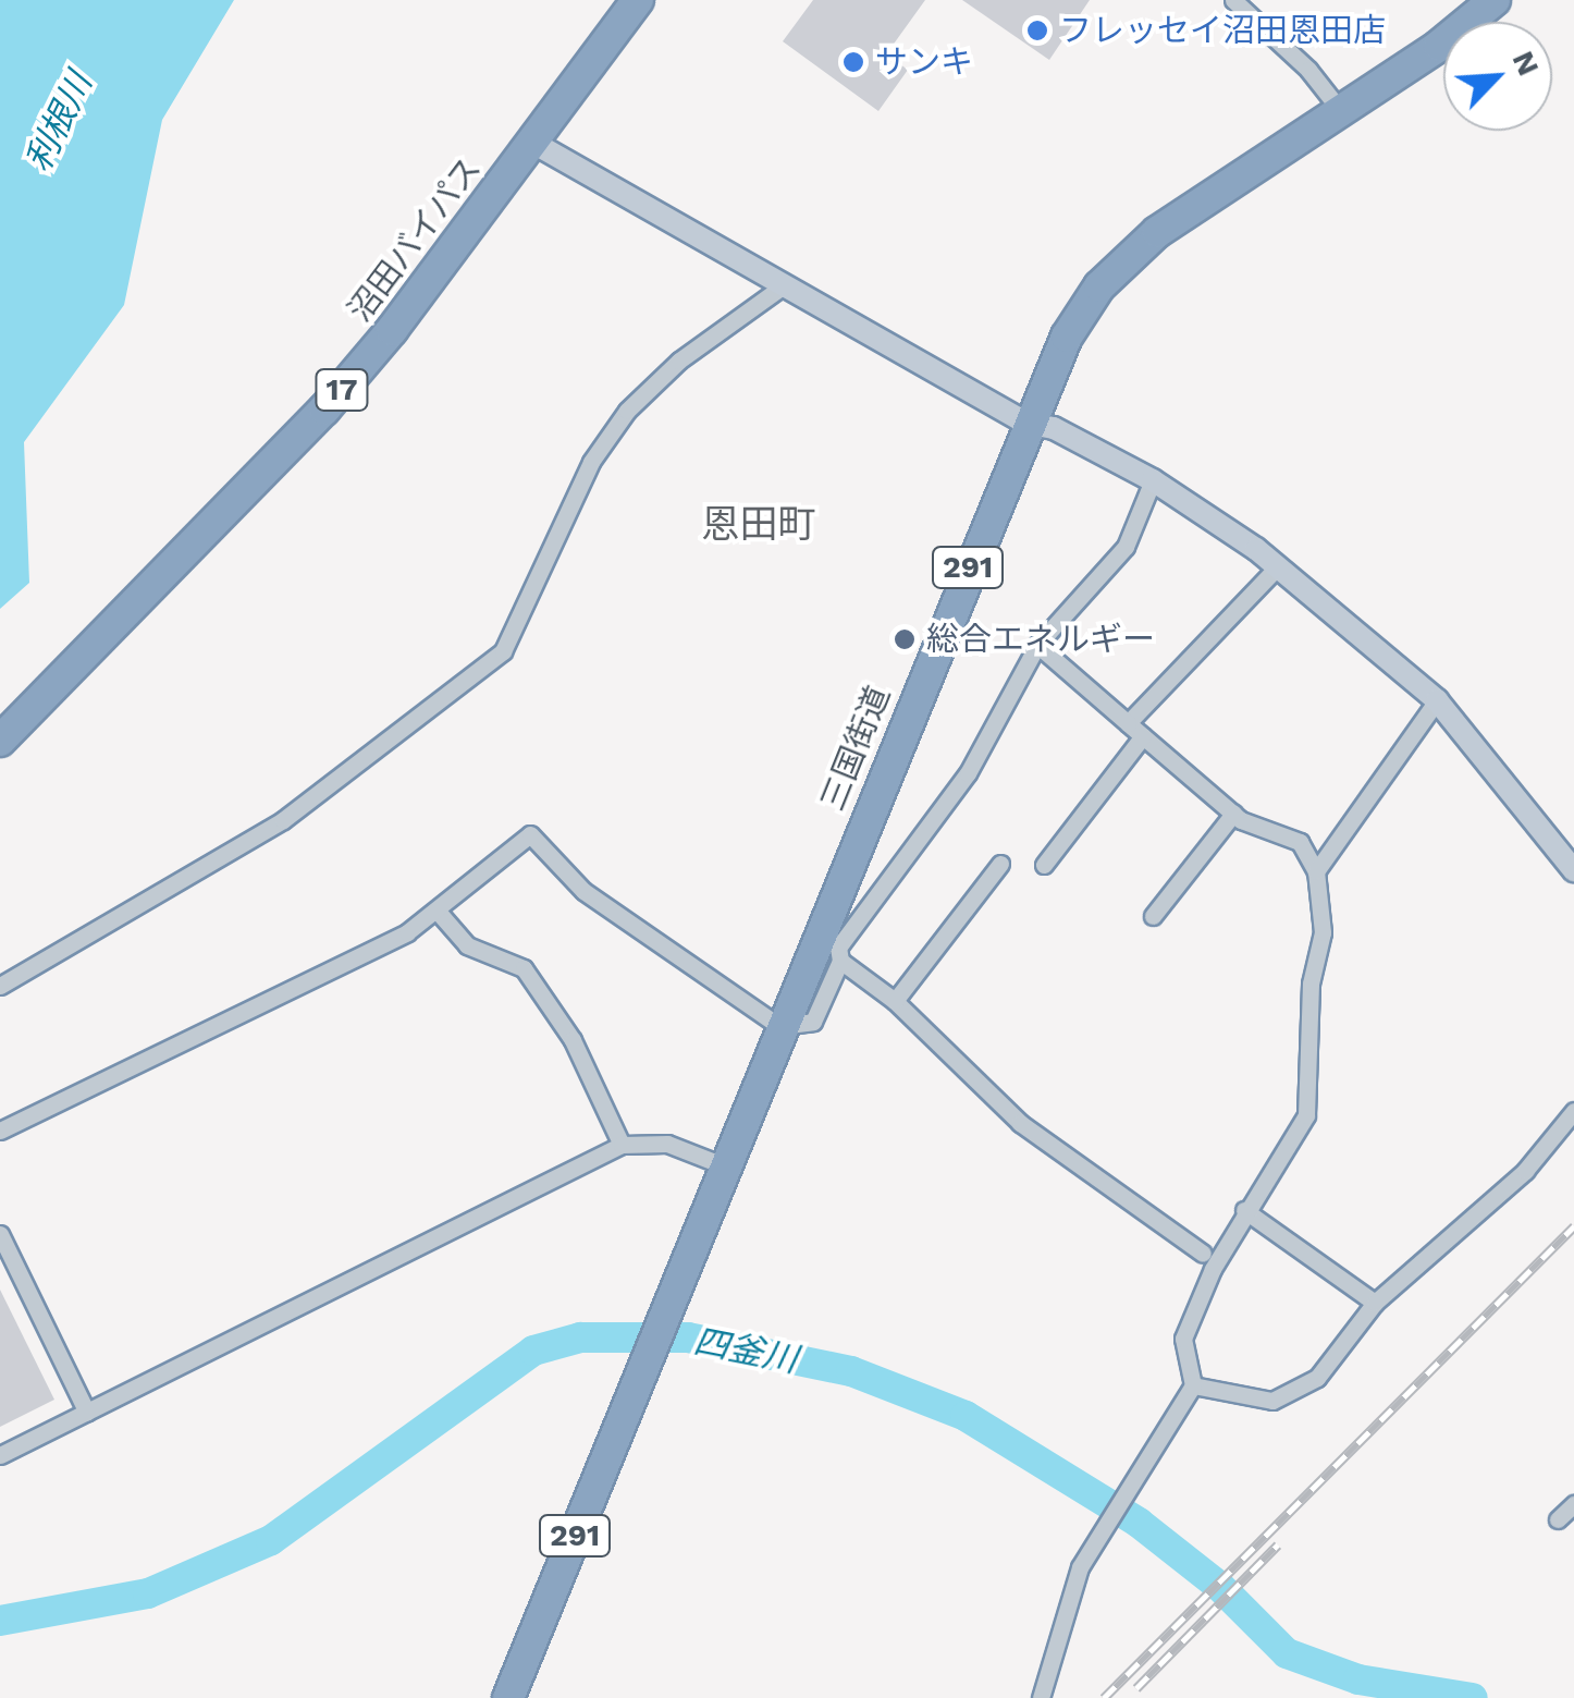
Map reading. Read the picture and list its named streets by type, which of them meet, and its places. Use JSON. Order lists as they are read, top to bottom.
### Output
{
  "streets": {
    "highway": [
      "沼田バイパス",
      "17",
      "291",
      "三国街道"
    ]
  },
  "districts": ["恩田町"],
  "water": ["利根川", "四釜川"],
  "places": ["フレッセイ沼田恩田店", "サンキ", "総合エネルギー"],
  "north": "top right"
}
